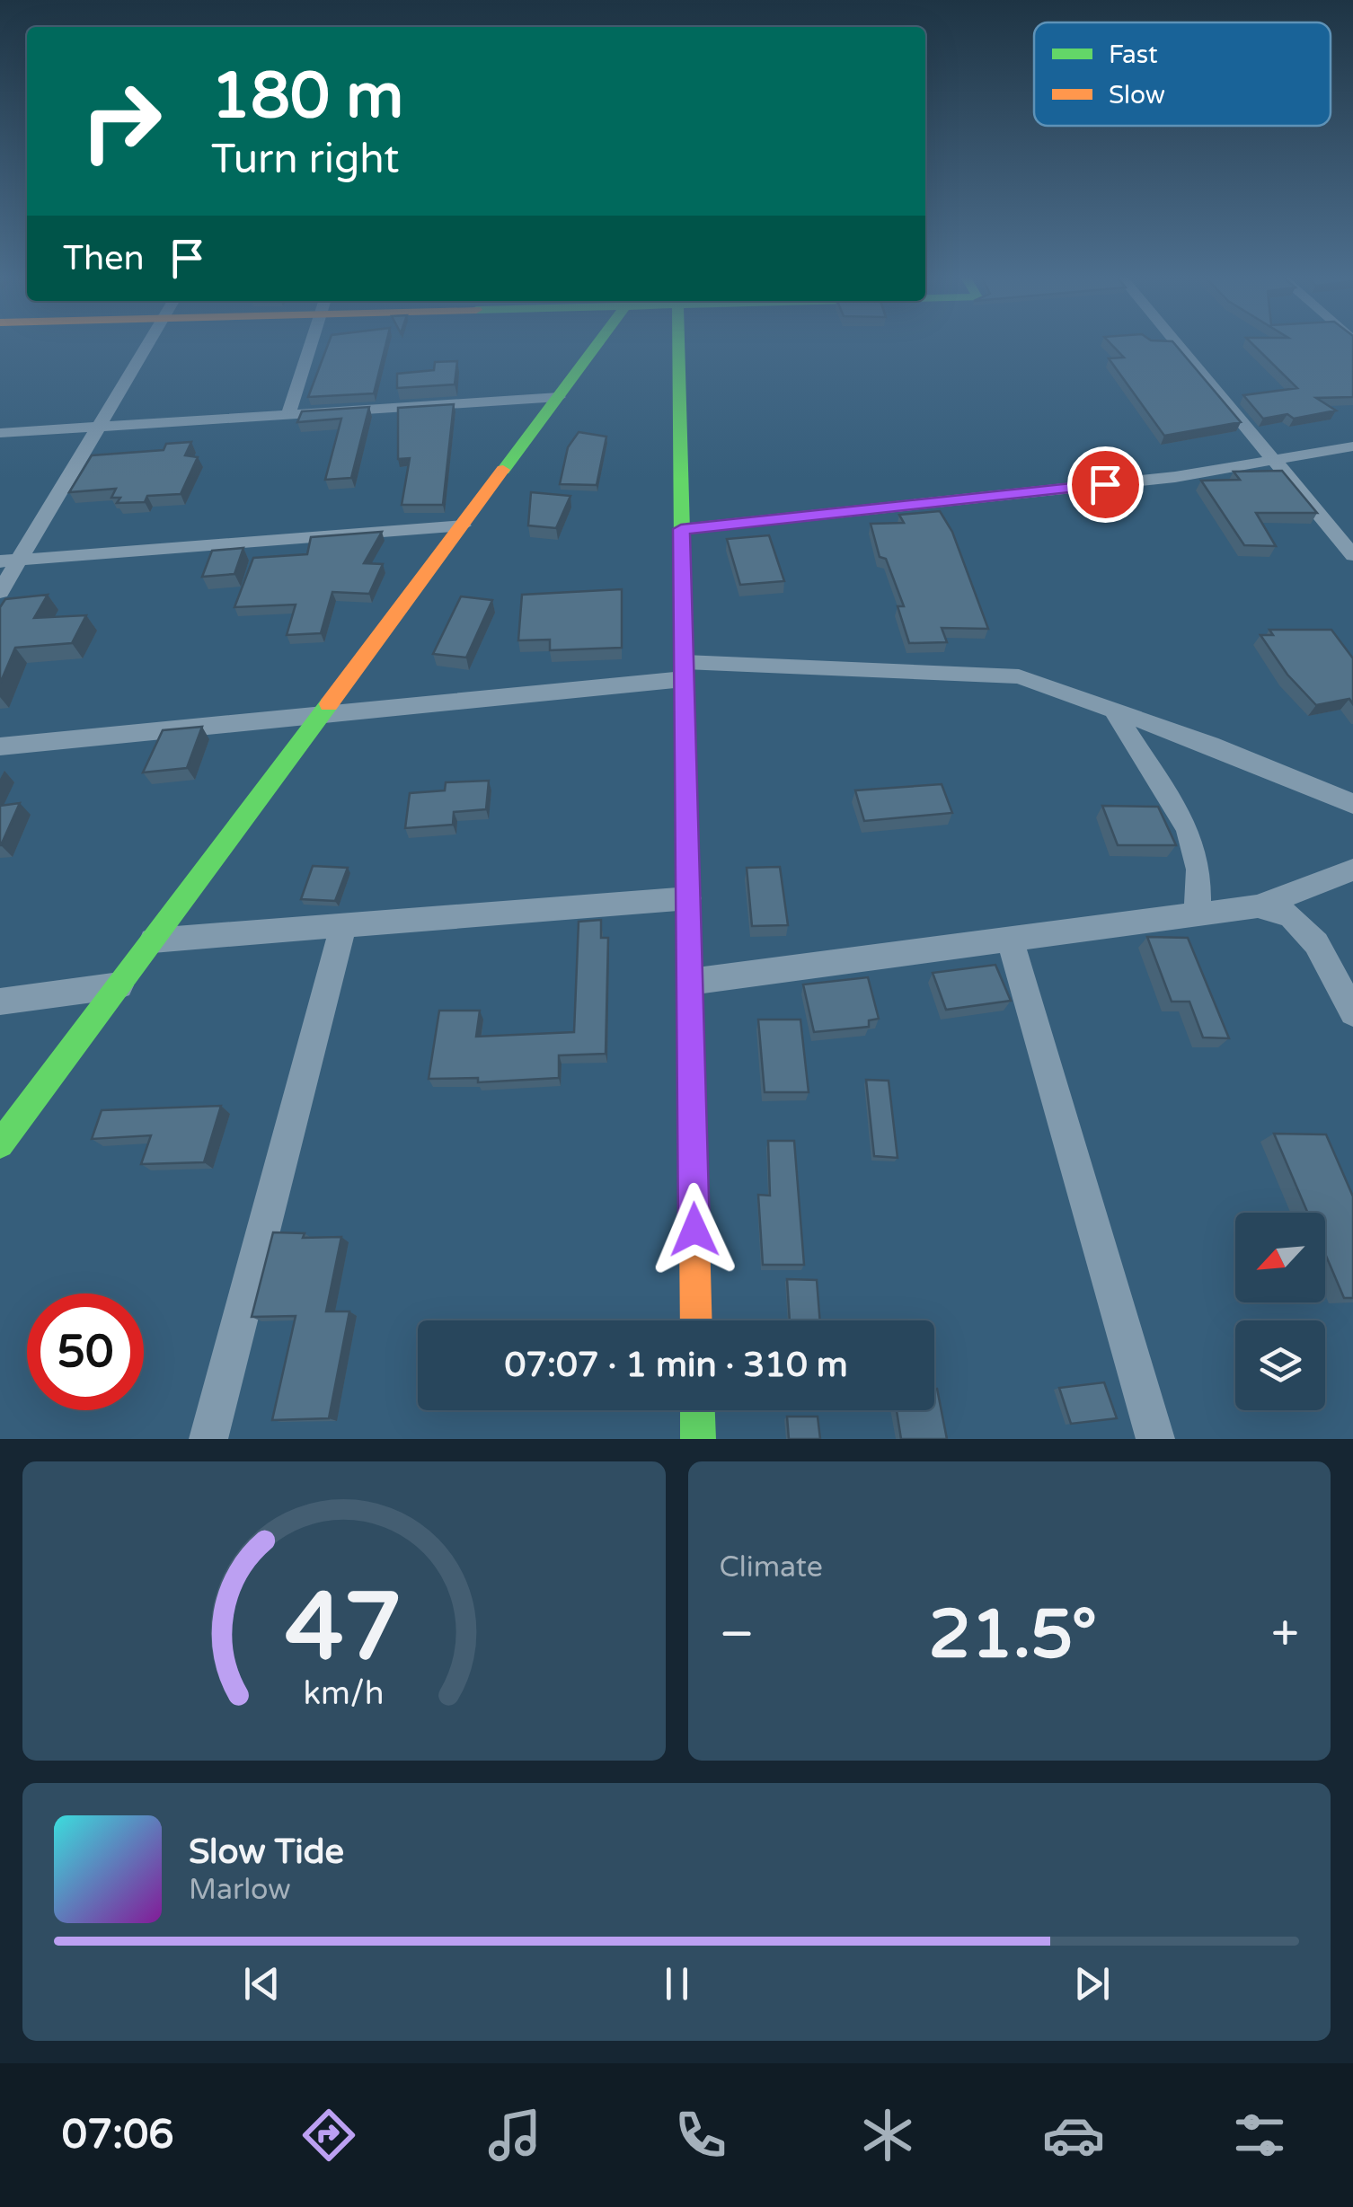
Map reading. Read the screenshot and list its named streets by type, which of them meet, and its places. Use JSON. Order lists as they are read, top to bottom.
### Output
{
  "legend": ["Fast", "Slow"],
  "north": "bottom left",
  "page": {
    "turn": ["180 m", "Turn right"],
    "then": "Then",
    "limit": "50",
    "trip": "07:07 · 1 min · 310 m",
    "tile": "Climate",
    "heat": ["−", "21.5°", "+"],
    "song": ["Slow Tide", "Marlow"],
    "tabs": "07:06",
    "gauge": ["47", "km/h"]
  }
}
